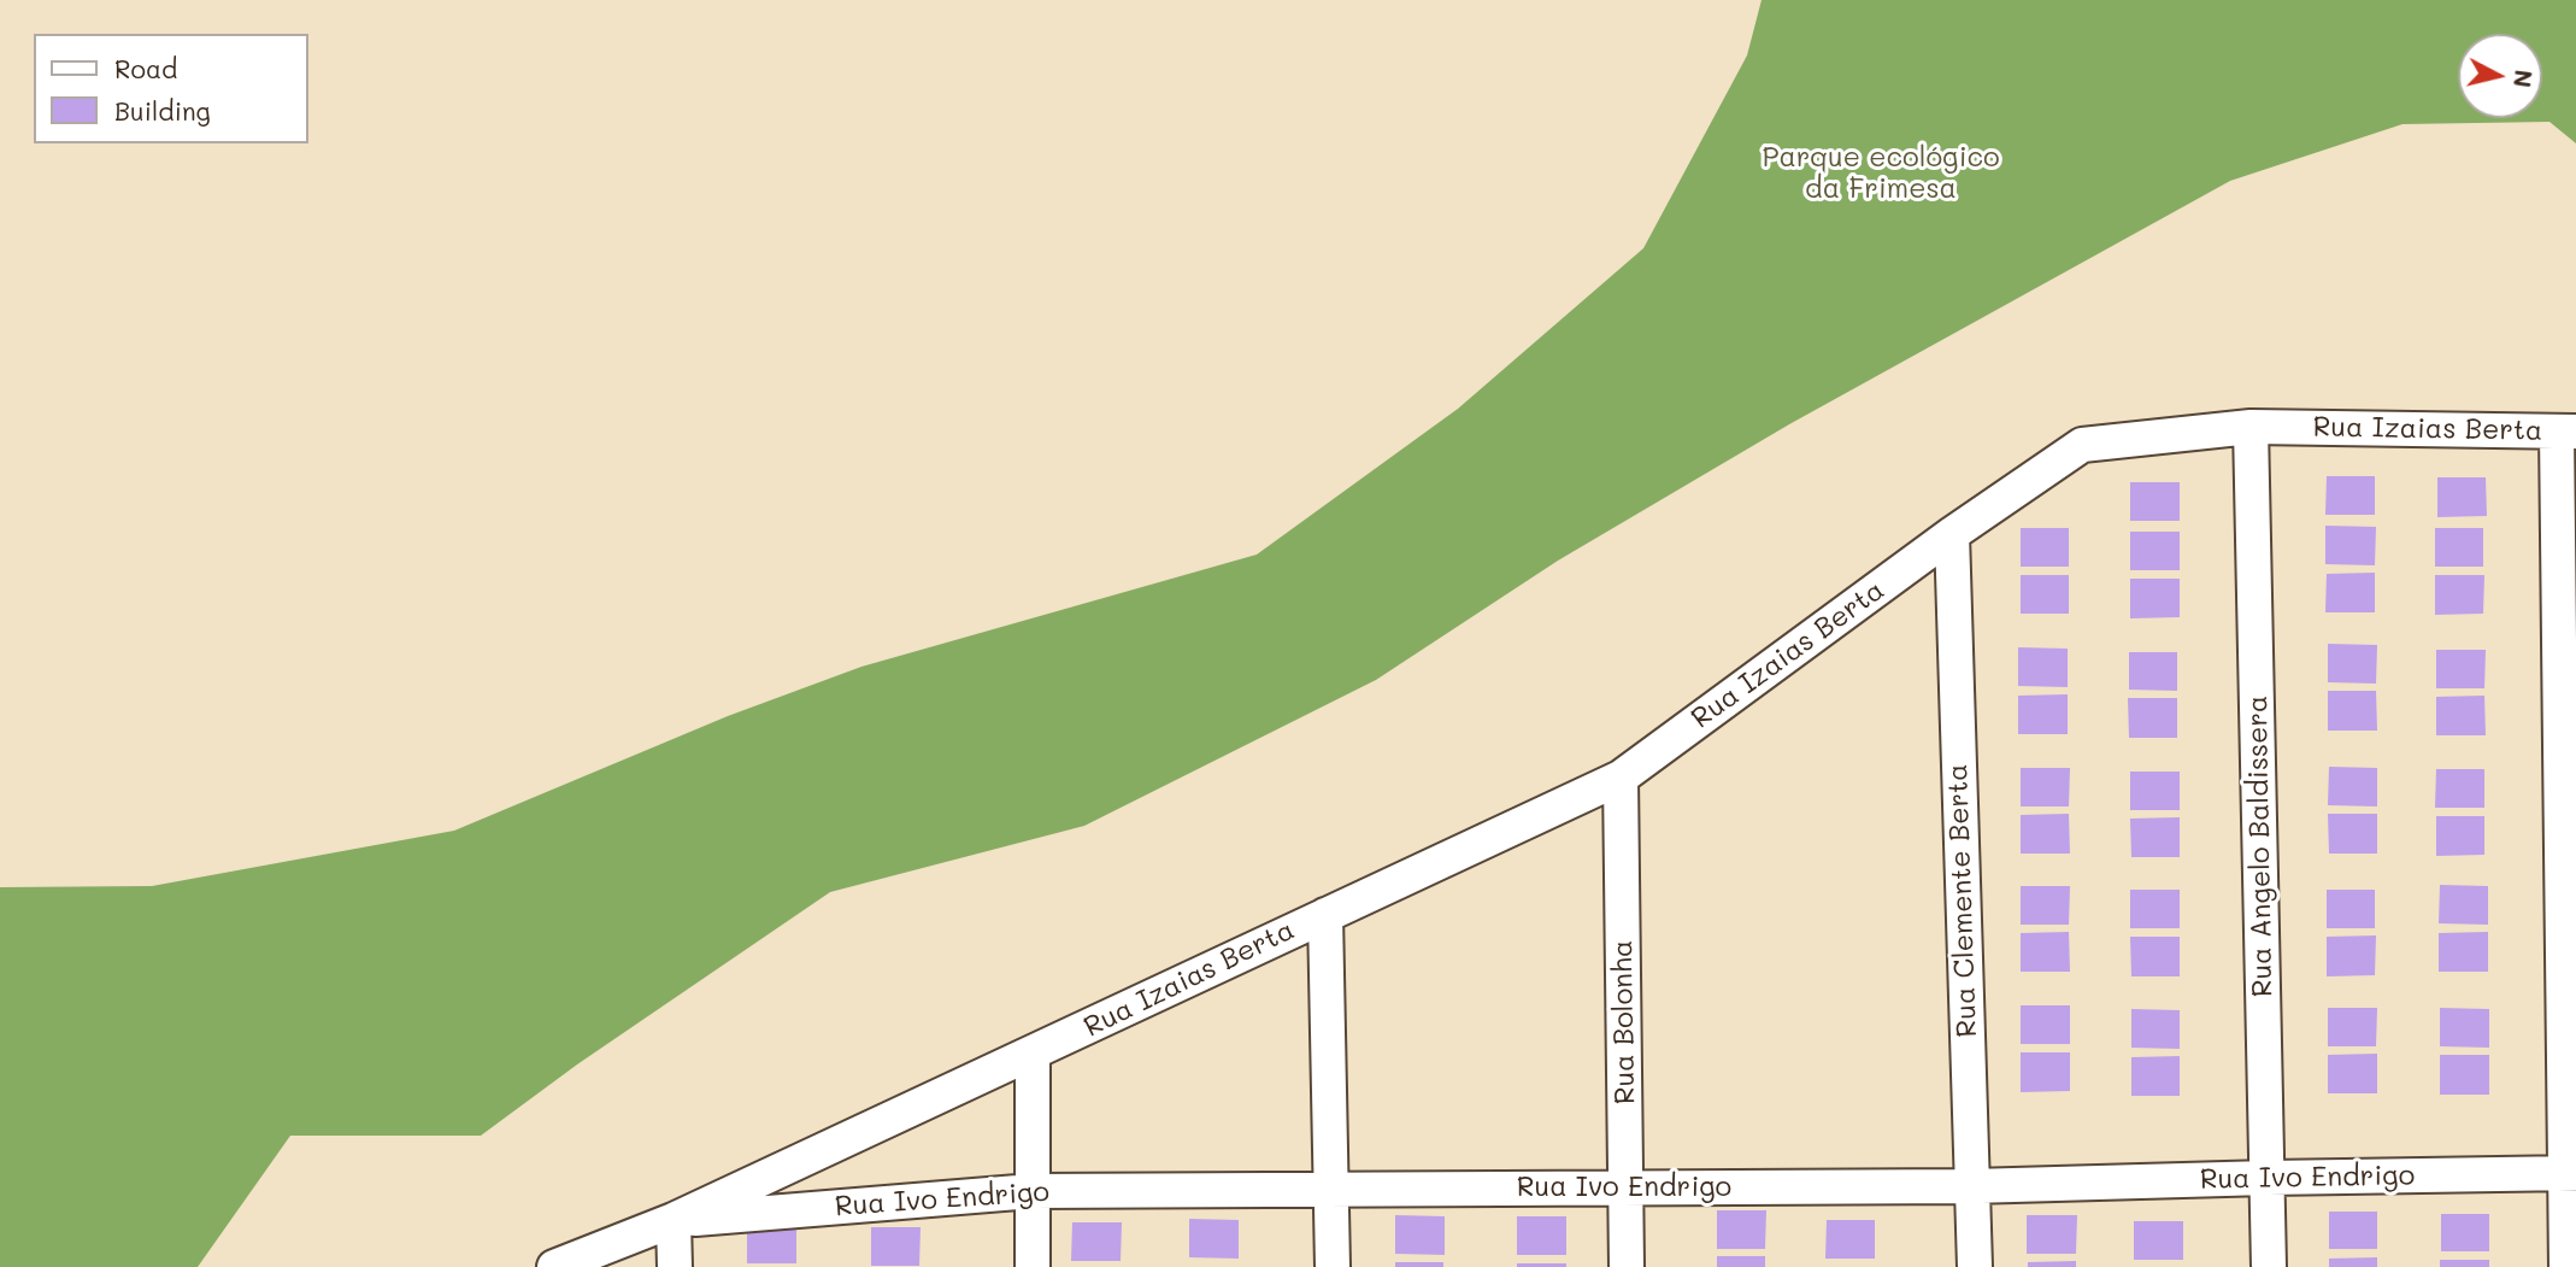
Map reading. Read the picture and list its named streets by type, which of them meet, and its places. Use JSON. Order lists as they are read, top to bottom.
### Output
{
  "streets": {
    "street": [
      "Rua Izaias Berta",
      "Rua Angelo Baldissera",
      "Rua Clemente Berta",
      "Rua Bolonha",
      "Rua Ivo Endrigo"
    ]
  },
  "crossings": [
    ["Rua Izaias Berta", "Rua Angelo Baldissera"],
    ["Rua Izaias Berta", "Rua Clemente Berta"],
    ["Rua Izaias Berta", "Rua Bolonha"],
    ["Rua Izaias Berta", "Rua Ivo Endrigo"],
    ["Rua Angelo Baldissera", "Rua Ivo Endrigo"],
    ["Rua Clemente Berta", "Rua Ivo Endrigo"],
    ["Rua Bolonha", "Rua Ivo Endrigo"]
  ],
  "parks": ["Parque ecológico da Frimesa"],
  "legend": ["Road", "Building"],
  "north": "right"
}
